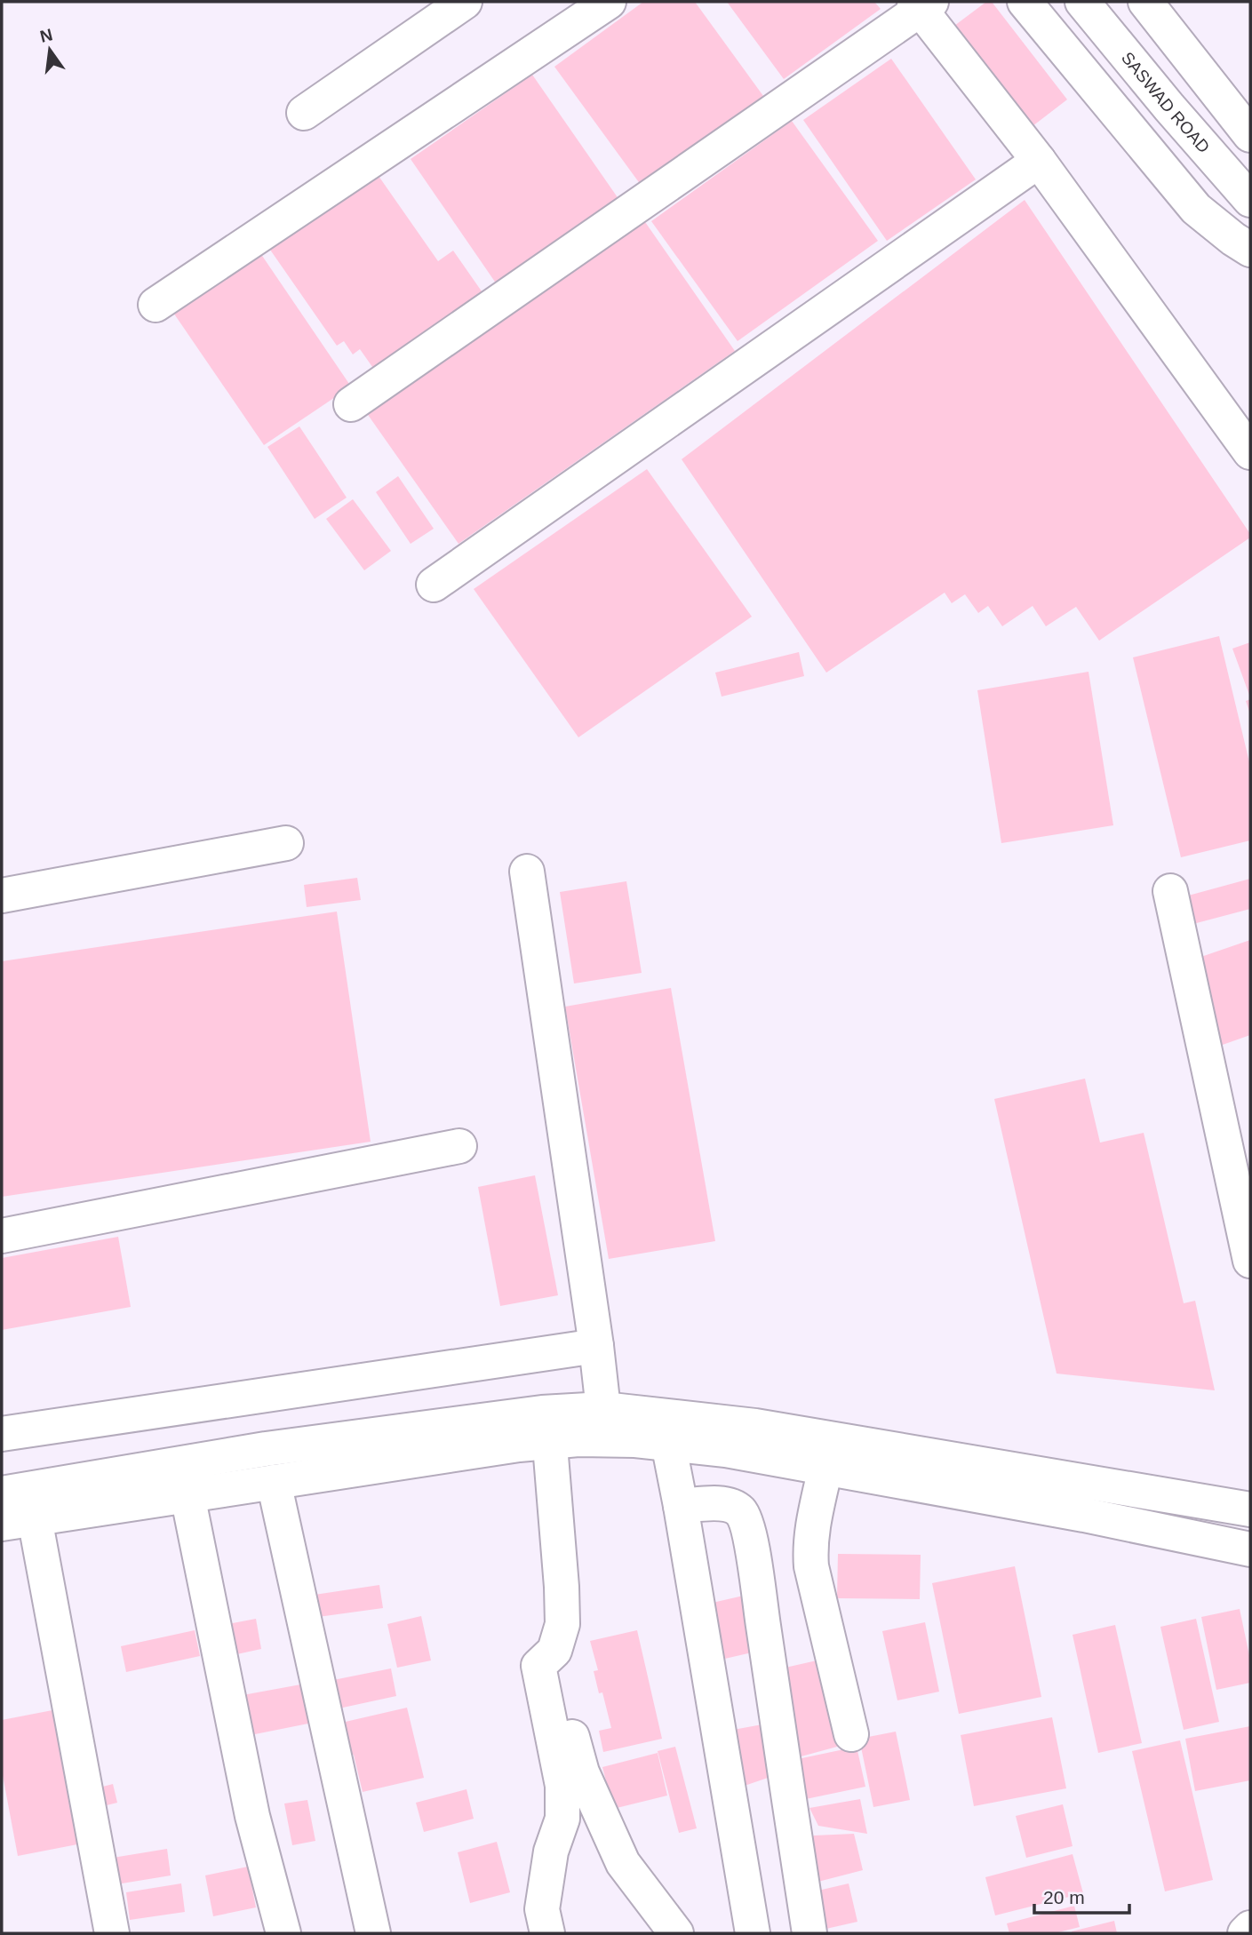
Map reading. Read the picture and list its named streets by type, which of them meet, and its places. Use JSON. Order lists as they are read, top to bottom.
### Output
{
  "streets": {
    "main road": ["SASWAD ROAD"]
  },
  "scale_bar": "20 m",
  "north": "top"
}
